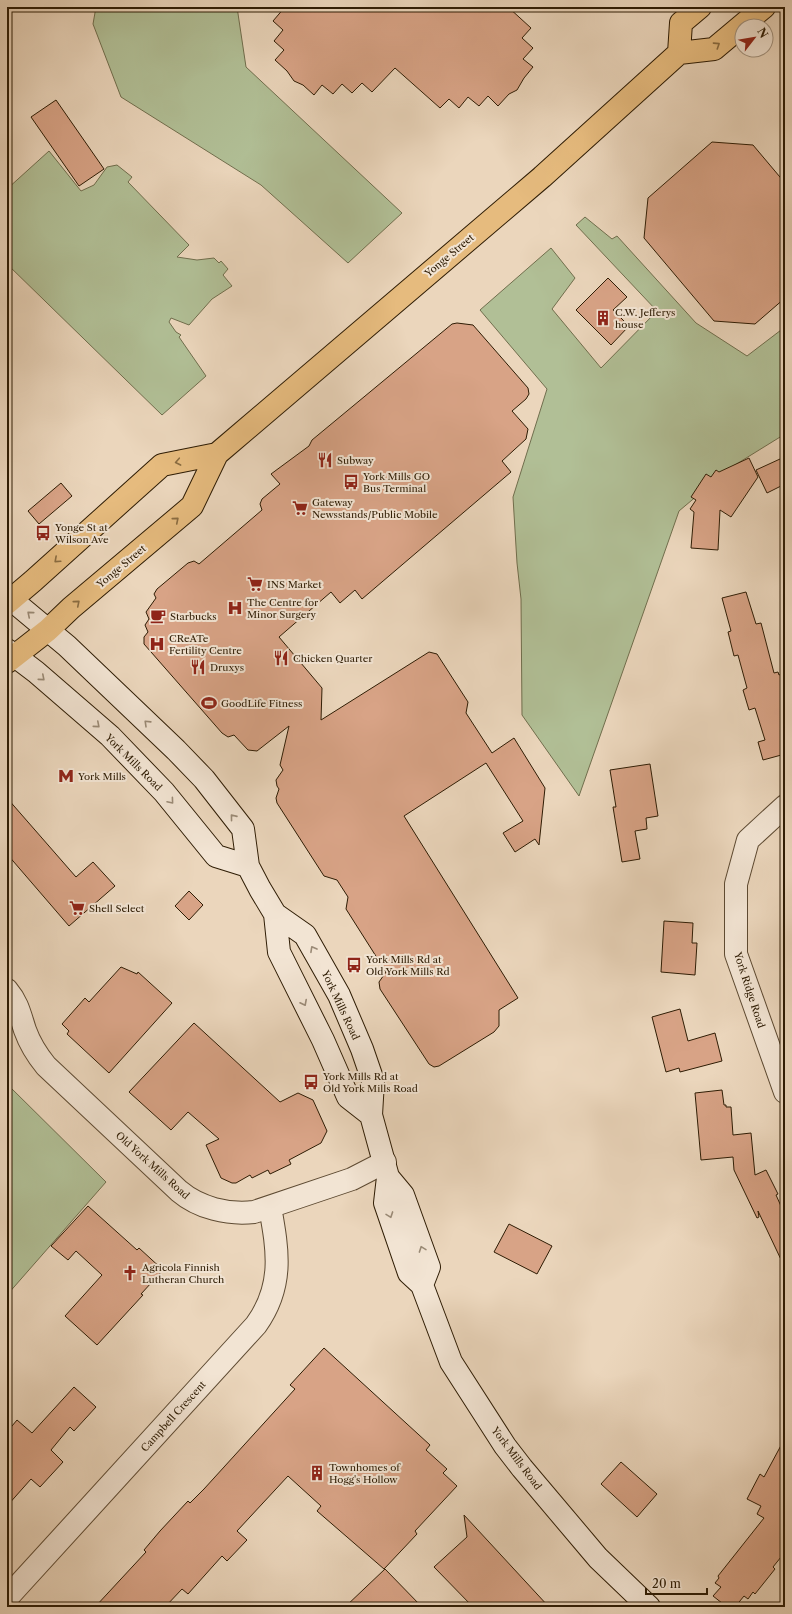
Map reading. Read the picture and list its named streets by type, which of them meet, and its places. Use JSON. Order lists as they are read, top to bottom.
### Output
{
  "streets": {
    "main road": [
      "Yonge Street",
      "York Mills Road",
      "York Ridge Road",
      "Old York Mills Road",
      "Campbell Crescent"
    ]
  },
  "crossings": [
    ["Yonge Street", "York Mills Road"],
    ["York Mills Road", "Old York Mills Road"],
    ["Old York Mills Road", "Campbell Crescent"]
  ],
  "places": {
    "building": ["C.W. Jefferys house", "Townhomes of Hogg's Hollow"],
    "restaurant": ["Subway", "Chicken Quarter", "Druxys"],
    "bus stop": [
      "York Mills GO Bus Terminal",
      "Yonge St at Wilson Ave",
      "York Mills Rd at Old York Mills Rd",
      "York Mills Rd at Old York Mills Road"
    ],
    "supermarket": ["Gateway Newsstands/Public Mobile", "INS Market", "Shell Select"],
    "hospital": ["The Centre for Minor Surgery", "CReATe Fertility Centre"],
    "cafe": ["Starbucks"],
    "sports": ["GoodLife Fitness"],
    "metro station": ["York Mills"],
    "church": ["Agricola Finnish Lutheran Church"]
  },
  "scale_bar": "20 m",
  "north": "top right"
}
